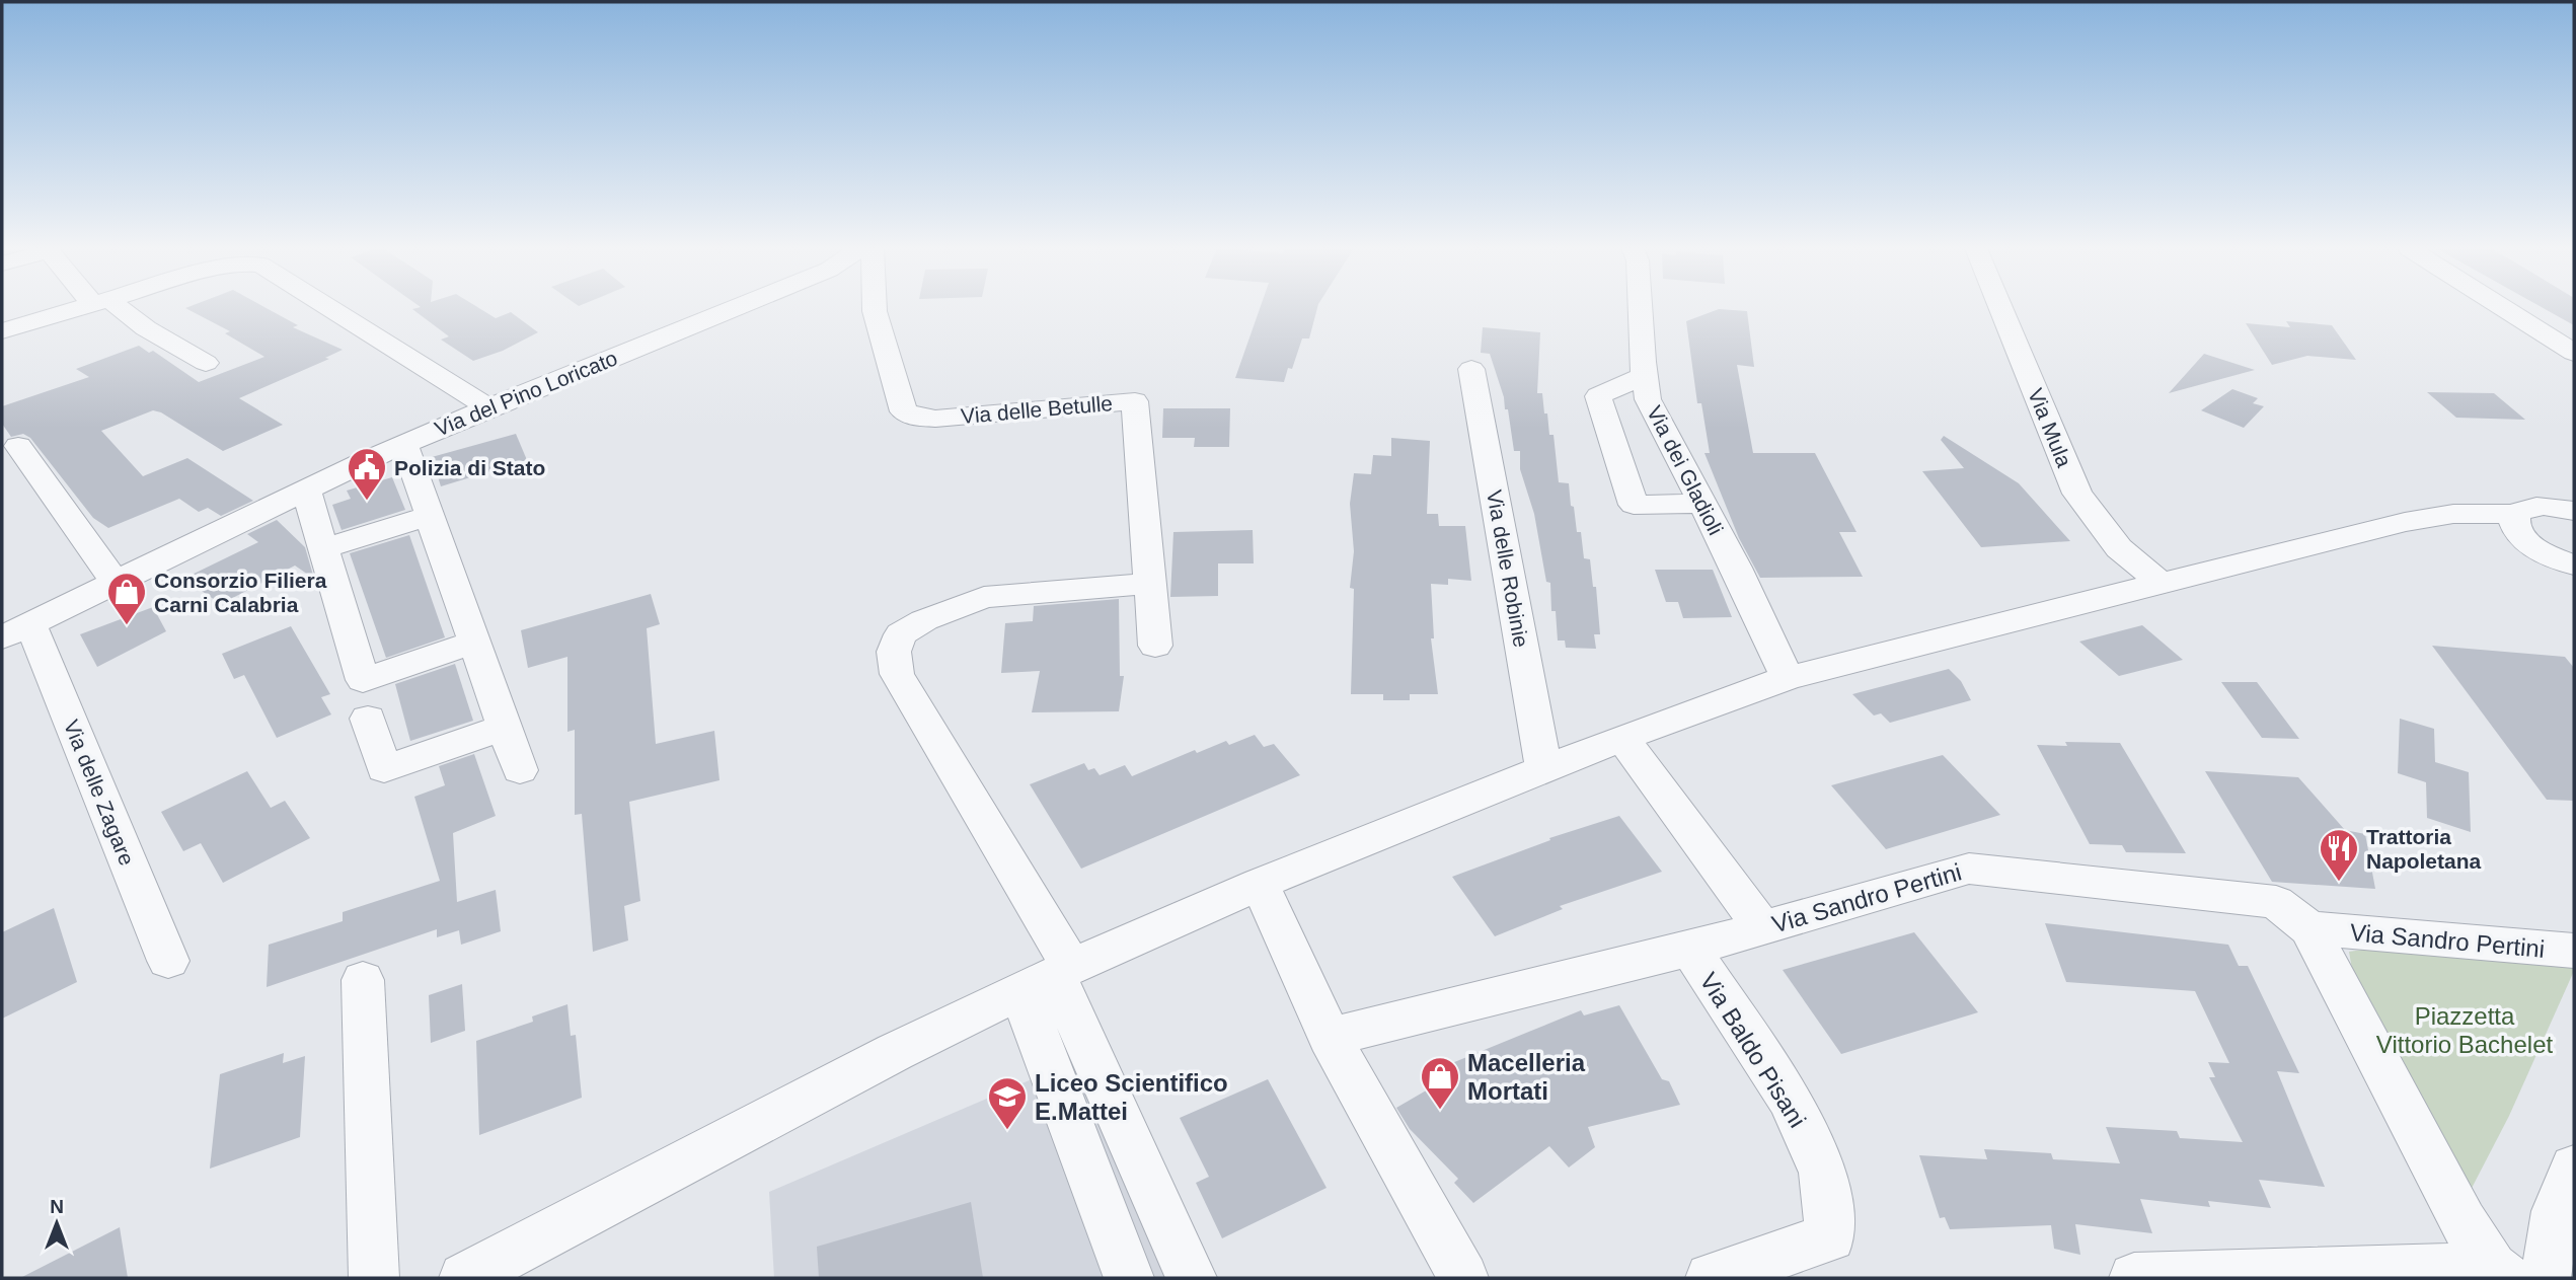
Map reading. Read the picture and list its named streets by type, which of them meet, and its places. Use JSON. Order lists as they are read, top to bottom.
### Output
{
  "streets": {
    "street": [
      "Via del Pino Loricato",
      "Via delle Betulle",
      "Via Mula",
      "Via dei Gladioli",
      "Via delle Robinie",
      "Via delle Zagare",
      "Via Sandro Pertini",
      "Via Baldo Pisani"
    ]
  },
  "crossings": [
    ["Via del Pino Loricato", "Via delle Zagare"],
    ["Via Sandro Pertini", "Via Baldo Pisani"]
  ],
  "parks": ["Piazzetta Vittorio Bachelet"],
  "places": {
    "public building": ["Polizia di Stato"],
    "shop": ["Consorzio Filiera Carni Calabria", "Macelleria Mortati"],
    "restaurant": ["Trattoria Napoletana"],
    "school or university": ["Liceo Scientifico E.Mattei"]
  },
  "north": "top"
}
